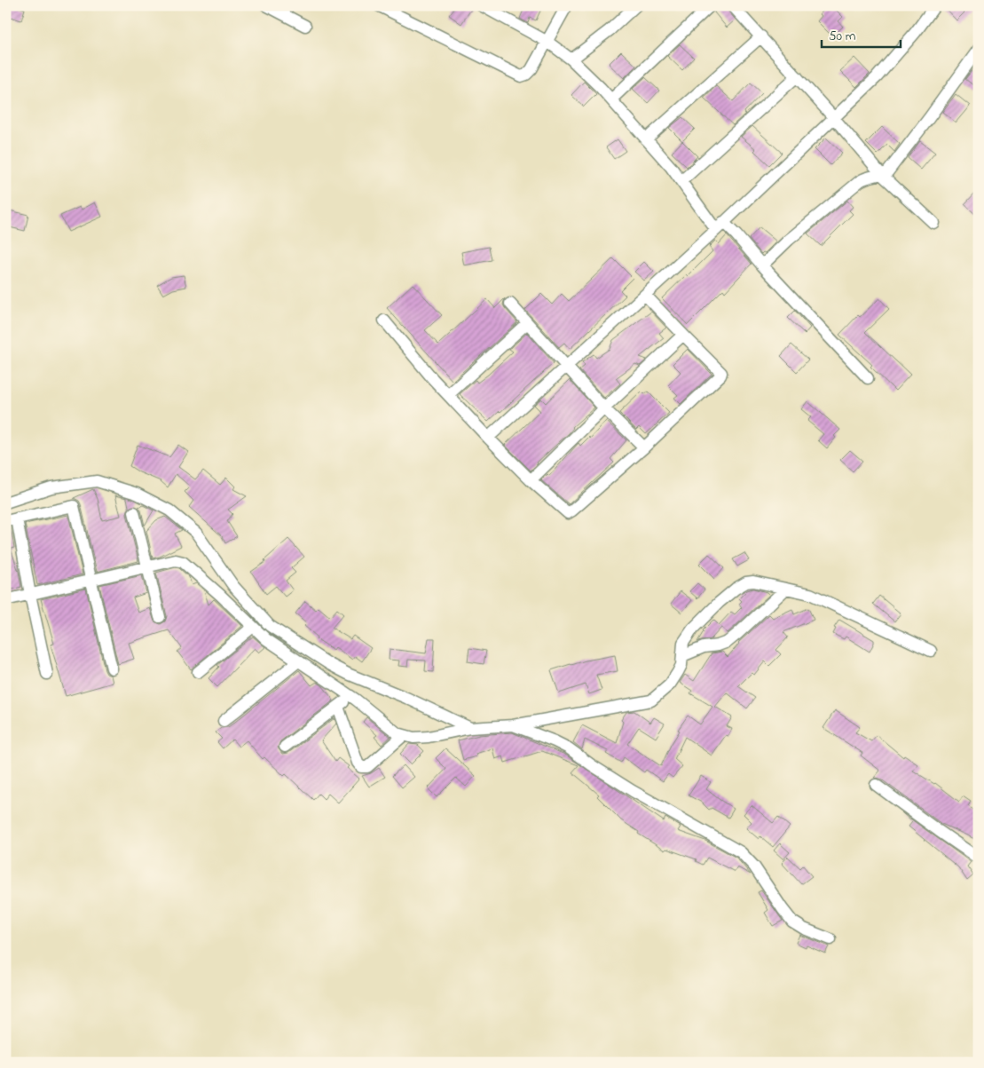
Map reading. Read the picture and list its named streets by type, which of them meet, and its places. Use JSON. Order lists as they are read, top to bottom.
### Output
{
  "scale_bar": "50 m"
}
